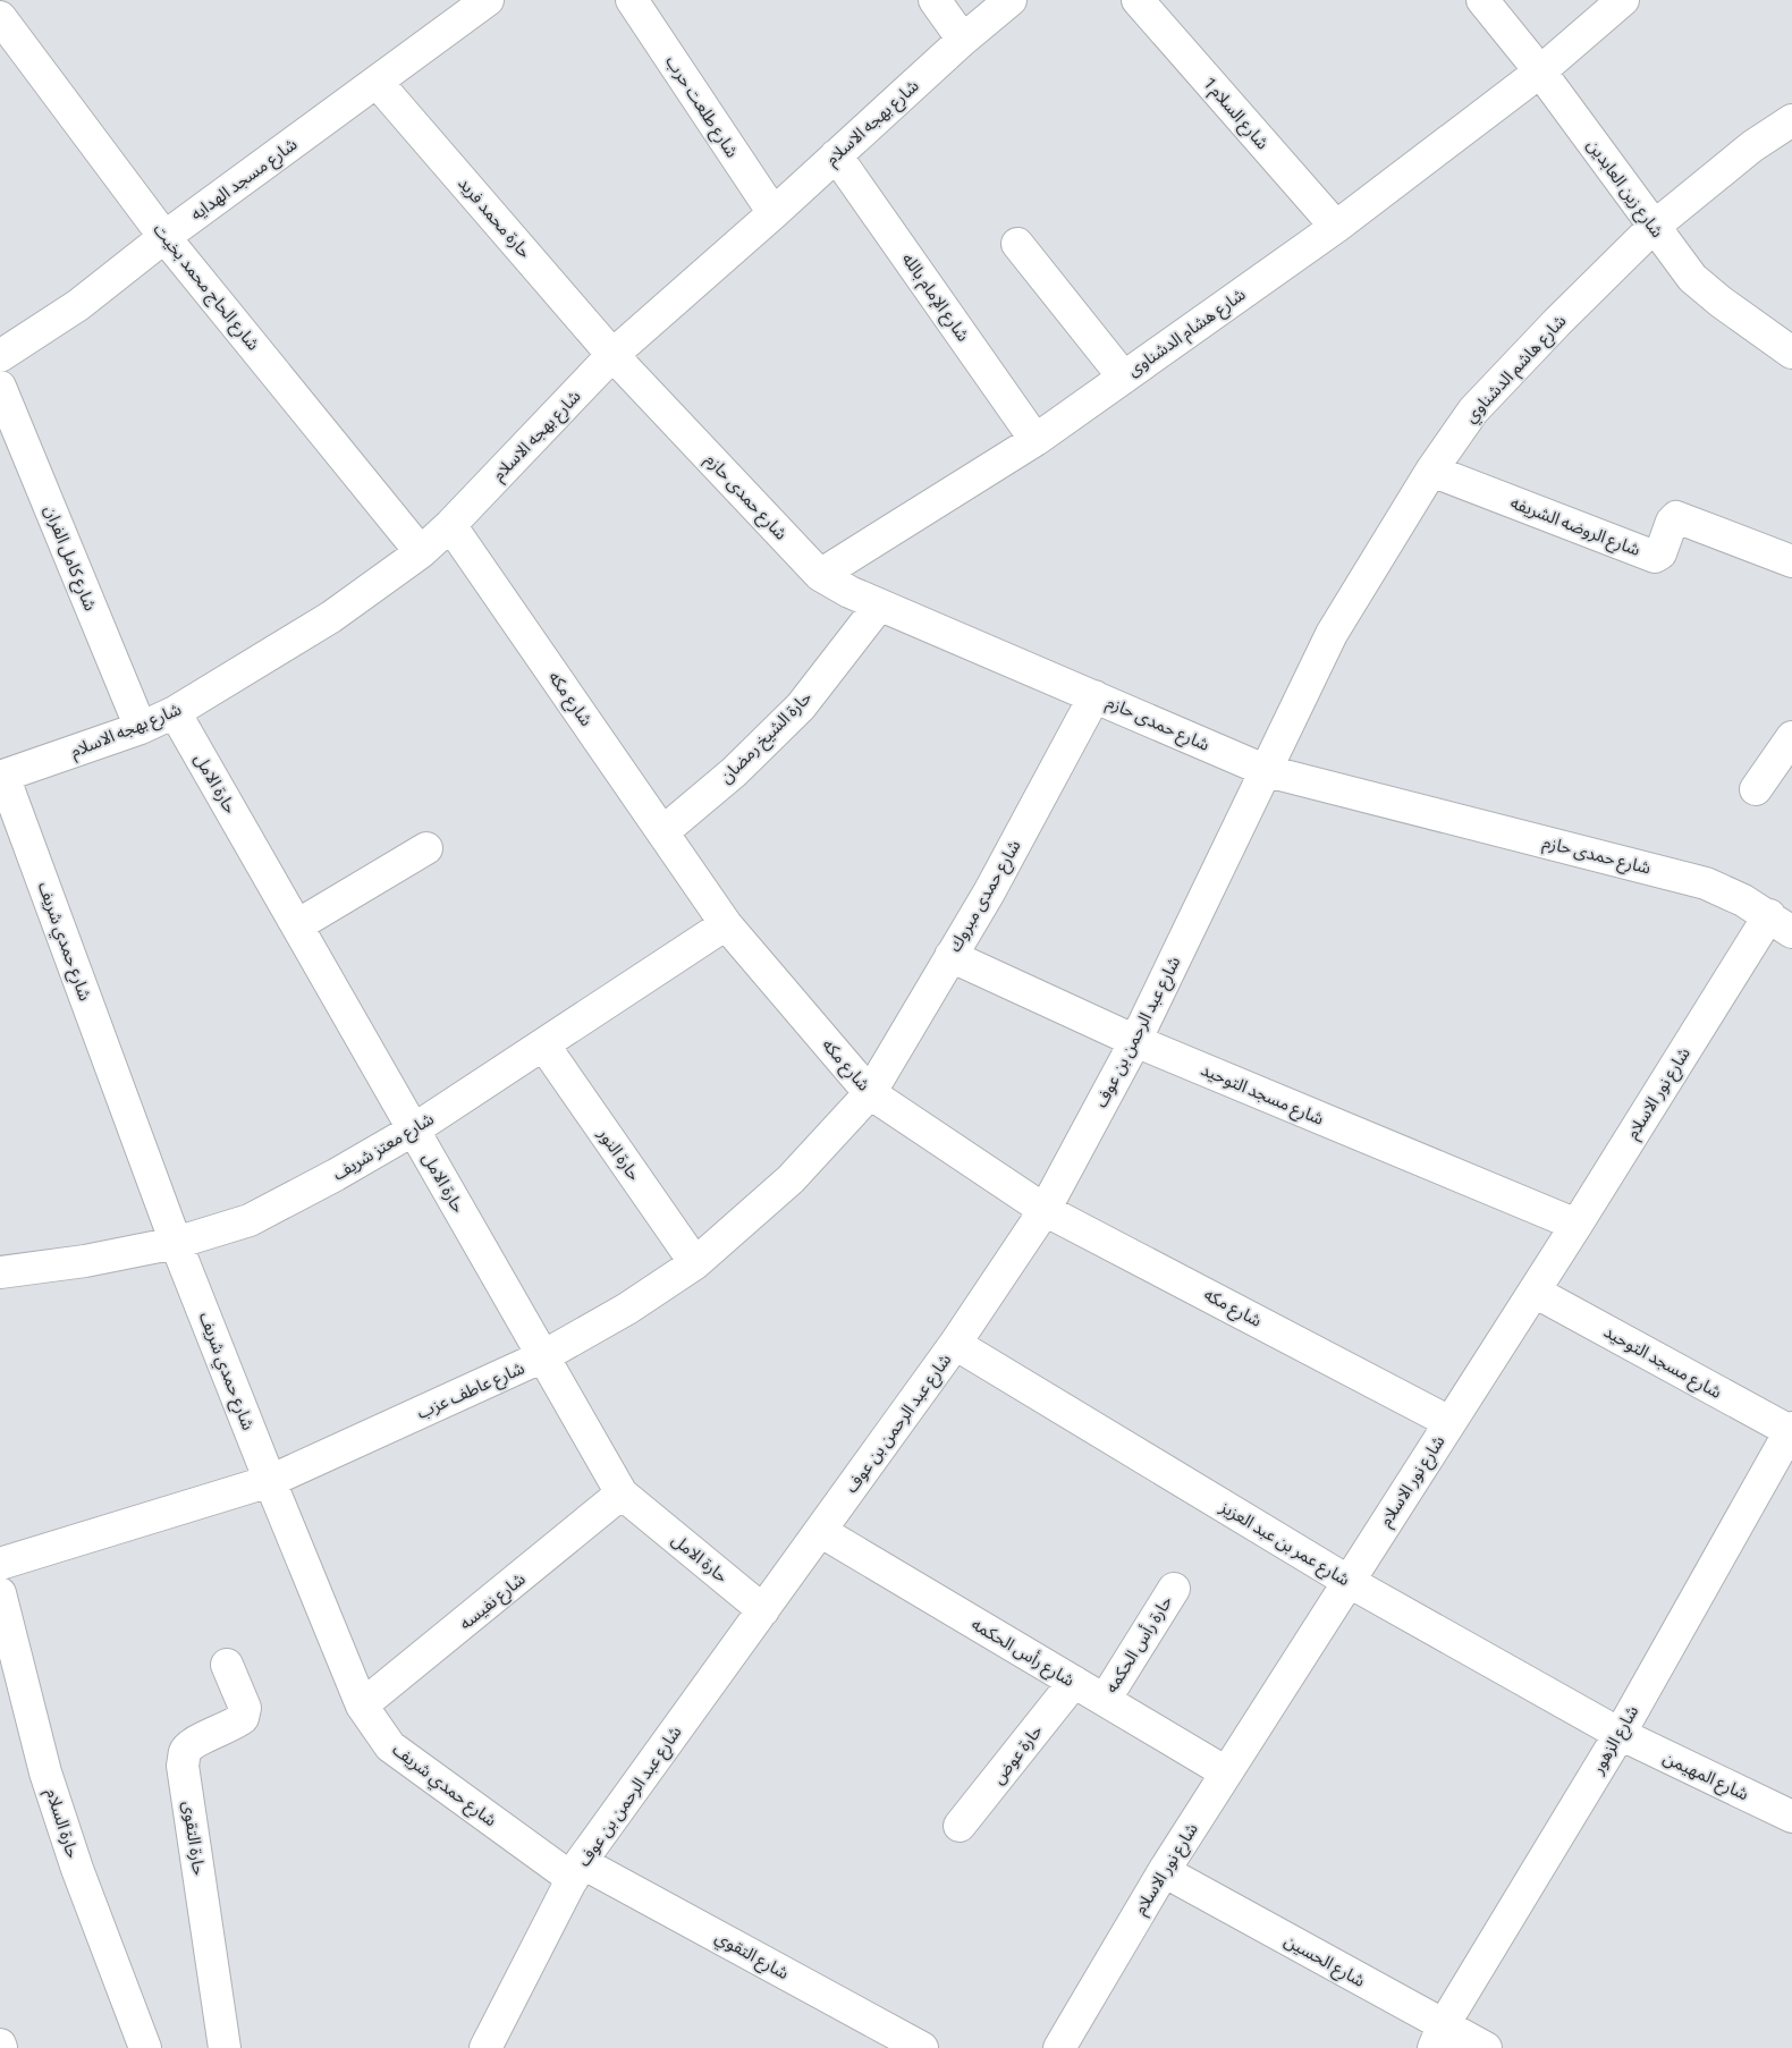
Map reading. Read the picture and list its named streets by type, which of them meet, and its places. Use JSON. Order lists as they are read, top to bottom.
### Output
{
  "streets": {
    "street": [
      "شارع طلعت حرب",
      "شارع السلام 1",
      "شارع بهجه الاسلام",
      "شارع مسجد الهدايه",
      "شارع زين العابدين",
      "حارة محمد فريد",
      "شارع الحاج محمد بخيت",
      "شارع الإمام بالله",
      "شارع هشام الدشناوى",
      "شارع هاشم الدشناوي",
      "شارع حمدى حازم",
      "شارع الروضه الشريفه",
      "شارع كامل الفران",
      "شارع مكه",
      "حارة الشيخ رمضان",
      "حارة الامل",
      "شارع حمدى مبروك",
      "شارع حمدي شريف",
      "شارع عبد الرحمن بن عوف",
      "شارع نور الاسلام",
      "شارع مسجد التوحيد",
      "شارع معتز شريف",
      "حارة النور",
      "شارع عاطف عزب",
      "شارع عمر بن عبد العزيز",
      "شارع نفيسه",
      "حارة رأس الحكمه",
      "شارع رأس الحكمه",
      "شارع الزهور",
      "حارة عوض",
      "شارع المهيمن",
      "حارة السلام",
      "حارة التقوى",
      "شارع التقوي",
      "شارع الحسين"
    ]
  },
  "crossings": [
    ["شارع طلعت حرب", "شارع بهجه الاسلام"],
    ["شارع السلام 1", "شارع هشام الدشناوى"],
    ["شارع بهجه الاسلام", "حارة محمد فريد"],
    ["شارع بهجه الاسلام", "شارع الحاج محمد بخيت"],
    ["شارع بهجه الاسلام", "شارع الإمام بالله"],
    ["شارع بهجه الاسلام", "شارع حمدى حازم"],
    ["شارع بهجه الاسلام", "شارع كامل الفران"],
    ["شارع بهجه الاسلام", "شارع مكه"],
    ["شارع بهجه الاسلام", "حارة الامل"],
    ["شارع بهجه الاسلام", "شارع حمدي شريف"],
    ["شارع مسجد الهدايه", "حارة محمد فريد"],
    ["شارع مسجد الهدايه", "شارع الحاج محمد بخيت"],
    ["شارع زين العابدين", "شارع هشام الدشناوى"],
    ["شارع زين العابدين", "شارع هاشم الدشناوي"],
    ["حارة محمد فريد", "شارع حمدى حازم"],
    ["شارع الإمام بالله", "شارع هشام الدشناوى"],
    ["شارع هشام الدشناوى", "شارع حمدى حازم"],
    ["شارع هاشم الدشناوي", "شارع حمدى حازم"],
    ["شارع هاشم الدشناوي", "شارع الروضه الشريفه"],
    ["شارع هاشم الدشناوي", "شارع عبد الرحمن بن عوف"],
    ["شارع حمدى حازم", "حارة الشيخ رمضان"],
    ["شارع حمدى حازم", "شارع حمدى مبروك"],
    ["شارع حمدى حازم", "شارع عبد الرحمن بن عوف"],
    ["شارع حمدى حازم", "شارع نور الاسلام"],
    ["شارع مكه", "حارة الشيخ رمضان"],
    ["شارع مكه", "شارع حمدى مبروك"],
    ["شارع مكه", "شارع عبد الرحمن بن عوف"],
    ["شارع مكه", "شارع نور الاسلام"],
    ["شارع مكه", "شارع معتز شريف"],
    ["شارع مكه", "شارع عاطف عزب"],
    ["حارة الامل", "شارع عبد الرحمن بن عوف"],
    ["حارة الامل", "شارع معتز شريف"],
    ["حارة الامل", "شارع عاطف عزب"],
    ["حارة الامل", "شارع نفيسه"],
    ["شارع حمدى مبروك", "شارع مسجد التوحيد"],
    ["شارع حمدى مبروك", "شارع عاطف عزب"],
    ["شارع حمدي شريف", "شارع عبد الرحمن بن عوف"],
    ["شارع حمدي شريف", "شارع معتز شريف"],
    ["شارع حمدي شريف", "شارع عاطف عزب"],
    ["شارع حمدي شريف", "شارع نفيسه"],
    ["شارع حمدي شريف", "شارع التقوي"],
    ["شارع عبد الرحمن بن عوف", "شارع مسجد التوحيد"],
    ["شارع عبد الرحمن بن عوف", "شارع عمر بن عبد العزيز"],
    ["شارع عبد الرحمن بن عوف", "شارع رأس الحكمه"],
    ["شارع عبد الرحمن بن عوف", "شارع التقوي"],
    ["شارع نور الاسلام", "شارع مسجد التوحيد"],
    ["شارع نور الاسلام", "شارع عمر بن عبد العزيز"],
    ["شارع نور الاسلام", "شارع رأس الحكمه"],
    ["شارع نور الاسلام", "شارع الحسين"],
    ["شارع مسجد التوحيد", "شارع الزهور"],
    ["شارع معتز شريف", "حارة النور"],
    ["حارة النور", "شارع عاطف عزب"],
    ["شارع عمر بن عبد العزيز", "شارع الزهور"],
    ["شارع عمر بن عبد العزيز", "شارع المهيمن"],
    ["حارة رأس الحكمه", "شارع رأس الحكمه"],
    ["شارع رأس الحكمه", "حارة عوض"],
    ["شارع الزهور", "شارع المهيمن"],
    ["شارع الزهور", "شارع الحسين"]
  ]
}
